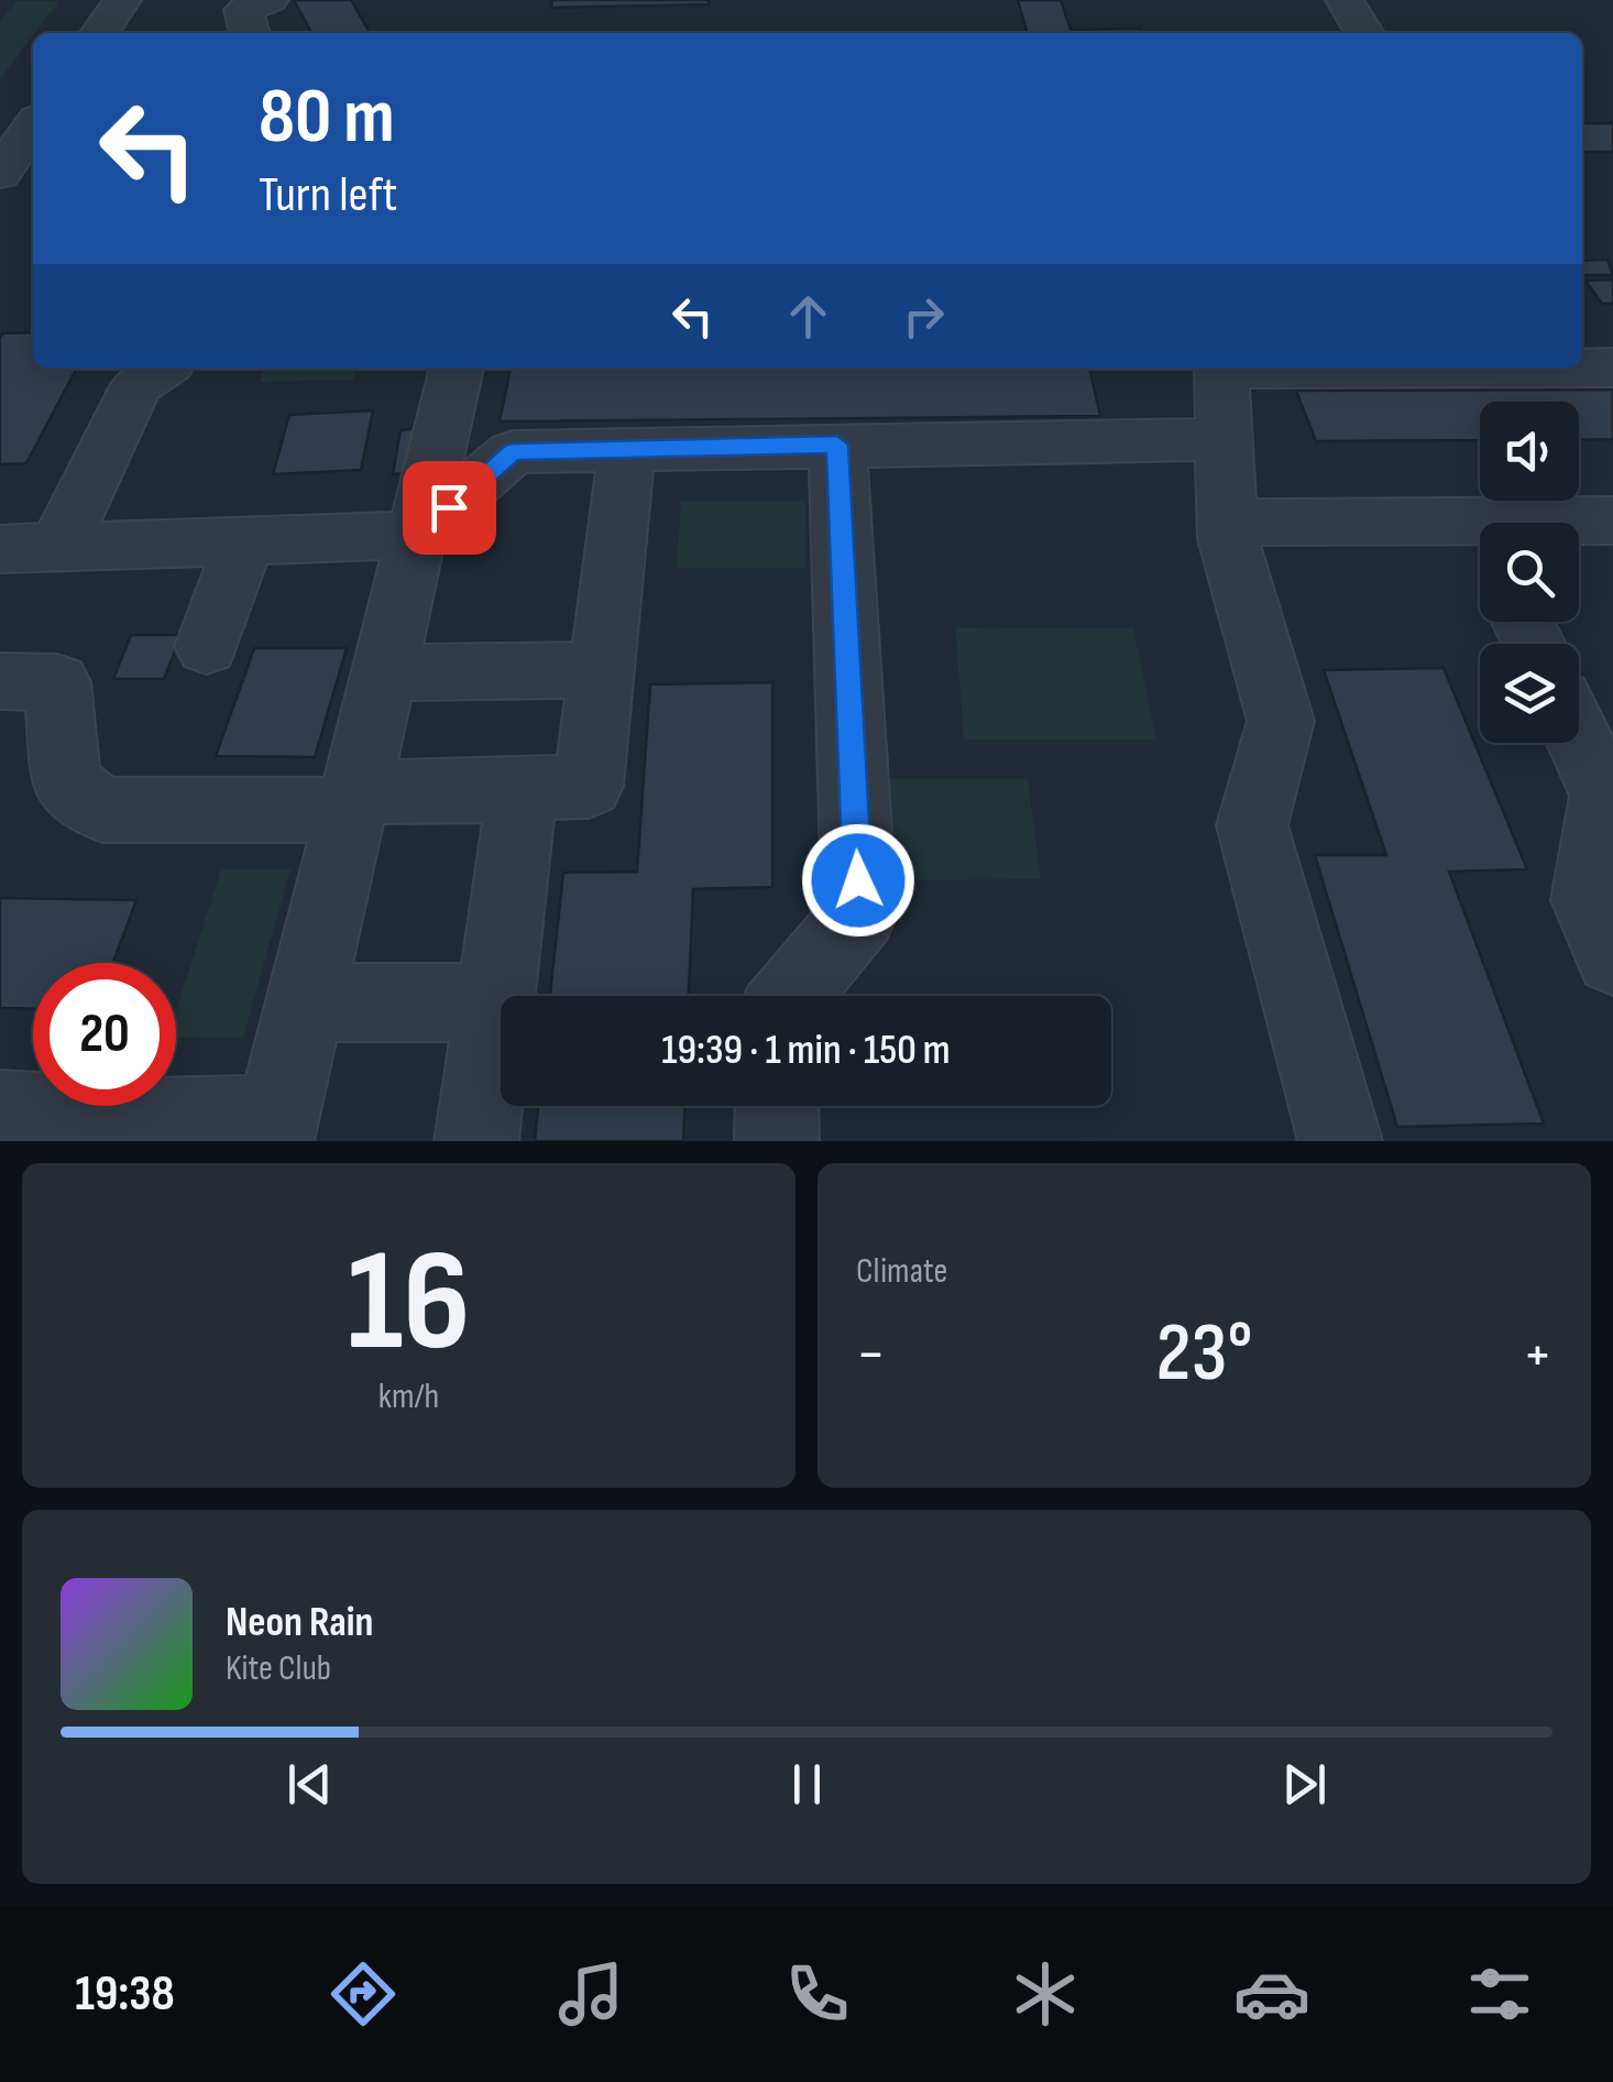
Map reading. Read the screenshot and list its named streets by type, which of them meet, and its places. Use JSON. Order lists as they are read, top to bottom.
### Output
{
  "page": {
    "turn": ["80 m", "Turn left"],
    "limit": "20",
    "trip": "19:39 · 1 min · 150 m",
    "tile": [
      ["16", "km/h"],
      "Climate"
    ],
    "heat": ["−", "23°", "+"],
    "song": ["Neon Rain", "Kite Club"],
    "tabs": "19:38"
  }
}
